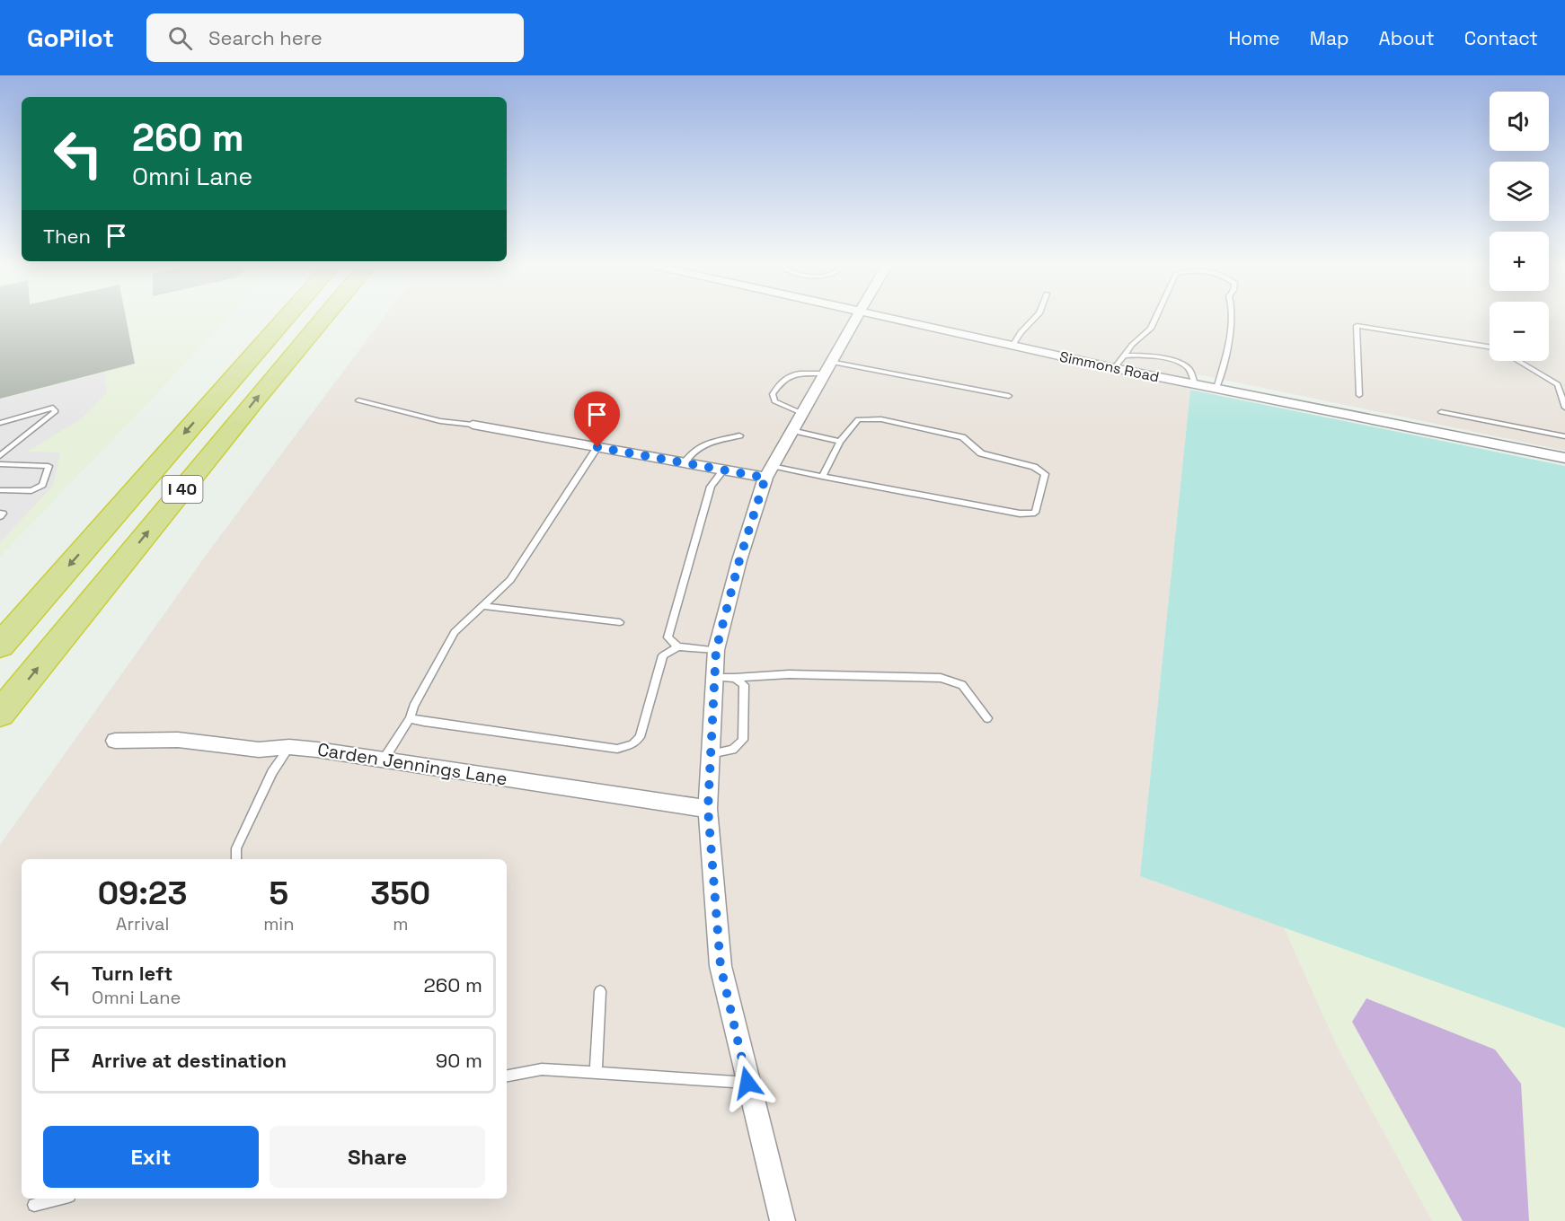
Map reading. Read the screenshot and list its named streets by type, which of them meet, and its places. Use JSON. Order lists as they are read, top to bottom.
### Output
{
  "streets": {
    "highway": ["I 40"],
    "street": ["Simmons Road", "Carden Jennings Lane"]
  },
  "page": {
    "header": "GoPilot",
    "search": "Search here",
    "nav": [
      "Home",
      "Map",
      "About",
      "Contact"
    ],
    "map_buttons": ["+", "−"],
    "turn": ["260 m", "Omni Lane"],
    "then": "Then",
    "eta": [
      "09:23",
      "Arrival",
      "5",
      "min",
      "350",
      "m"
    ],
    "list": [
      {
        "name": "Turn left",
        "note": "Omni Lane",
        "value": "260 m"
      },
      {
        "name": "Arrive at destination",
        "value": "90 m"
      }
    ],
    "buttons": ["Exit", "Share"]
  }
}
